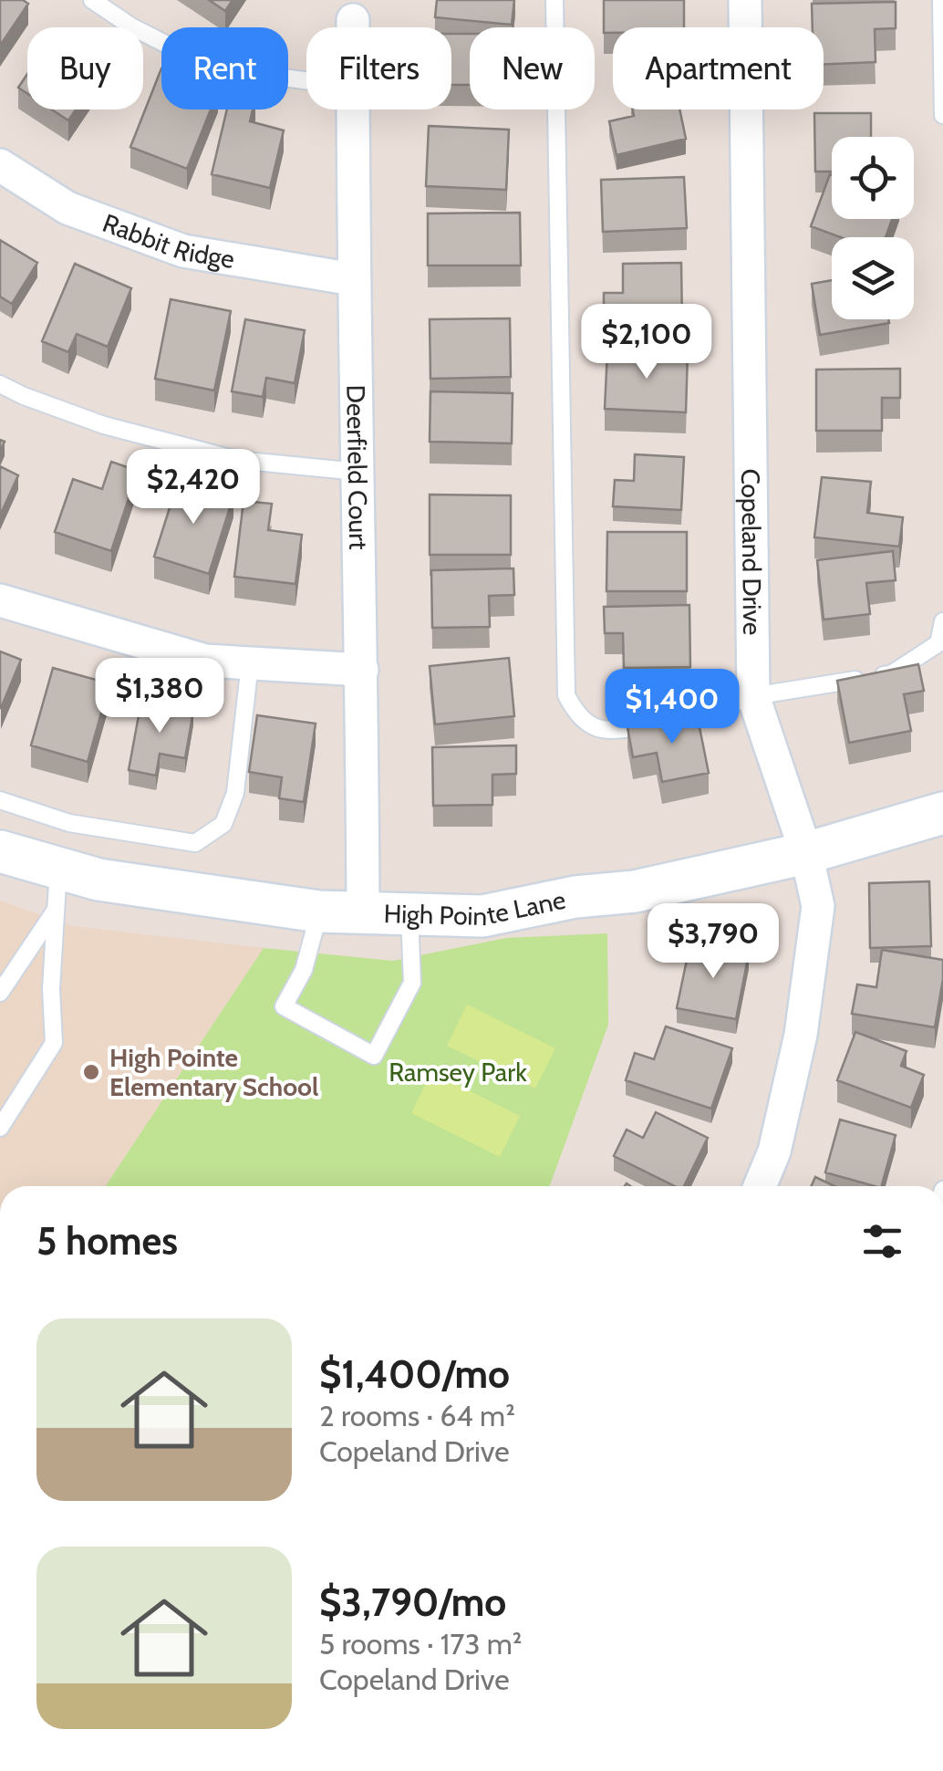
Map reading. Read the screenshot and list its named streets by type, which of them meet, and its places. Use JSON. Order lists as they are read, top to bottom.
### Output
{
  "streets": {
    "street": [
      "Rabbit Ridge",
      "Deerfield Court",
      "Copeland Drive",
      "High Pointe Lane"
    ]
  },
  "crossings": [
    ["Rabbit Ridge", "Deerfield Court"],
    ["Deerfield Court", "High Pointe Lane"],
    ["Copeland Drive", "High Pointe Lane"]
  ],
  "parks": ["Ramsey Park"],
  "places": ["High Pointe Elementary School"],
  "page": {
    "chip": [
      "Buy",
      "Rent",
      "Filters",
      "New",
      "Apartment"
    ],
    "price": [
      "$2,100",
      "$2,420",
      "$1,380",
      "$1,400",
      "$3,790"
    ],
    "heading": "5 homes",
    "list": [
      {
        "name": "$1,400/mo",
        "note": "2 rooms · 64 m² · Copeland Drive"
      },
      {
        "name": "$3,790/mo",
        "note": "5 rooms · 173 m² · Copeland Drive"
      }
    ]
  }
}
